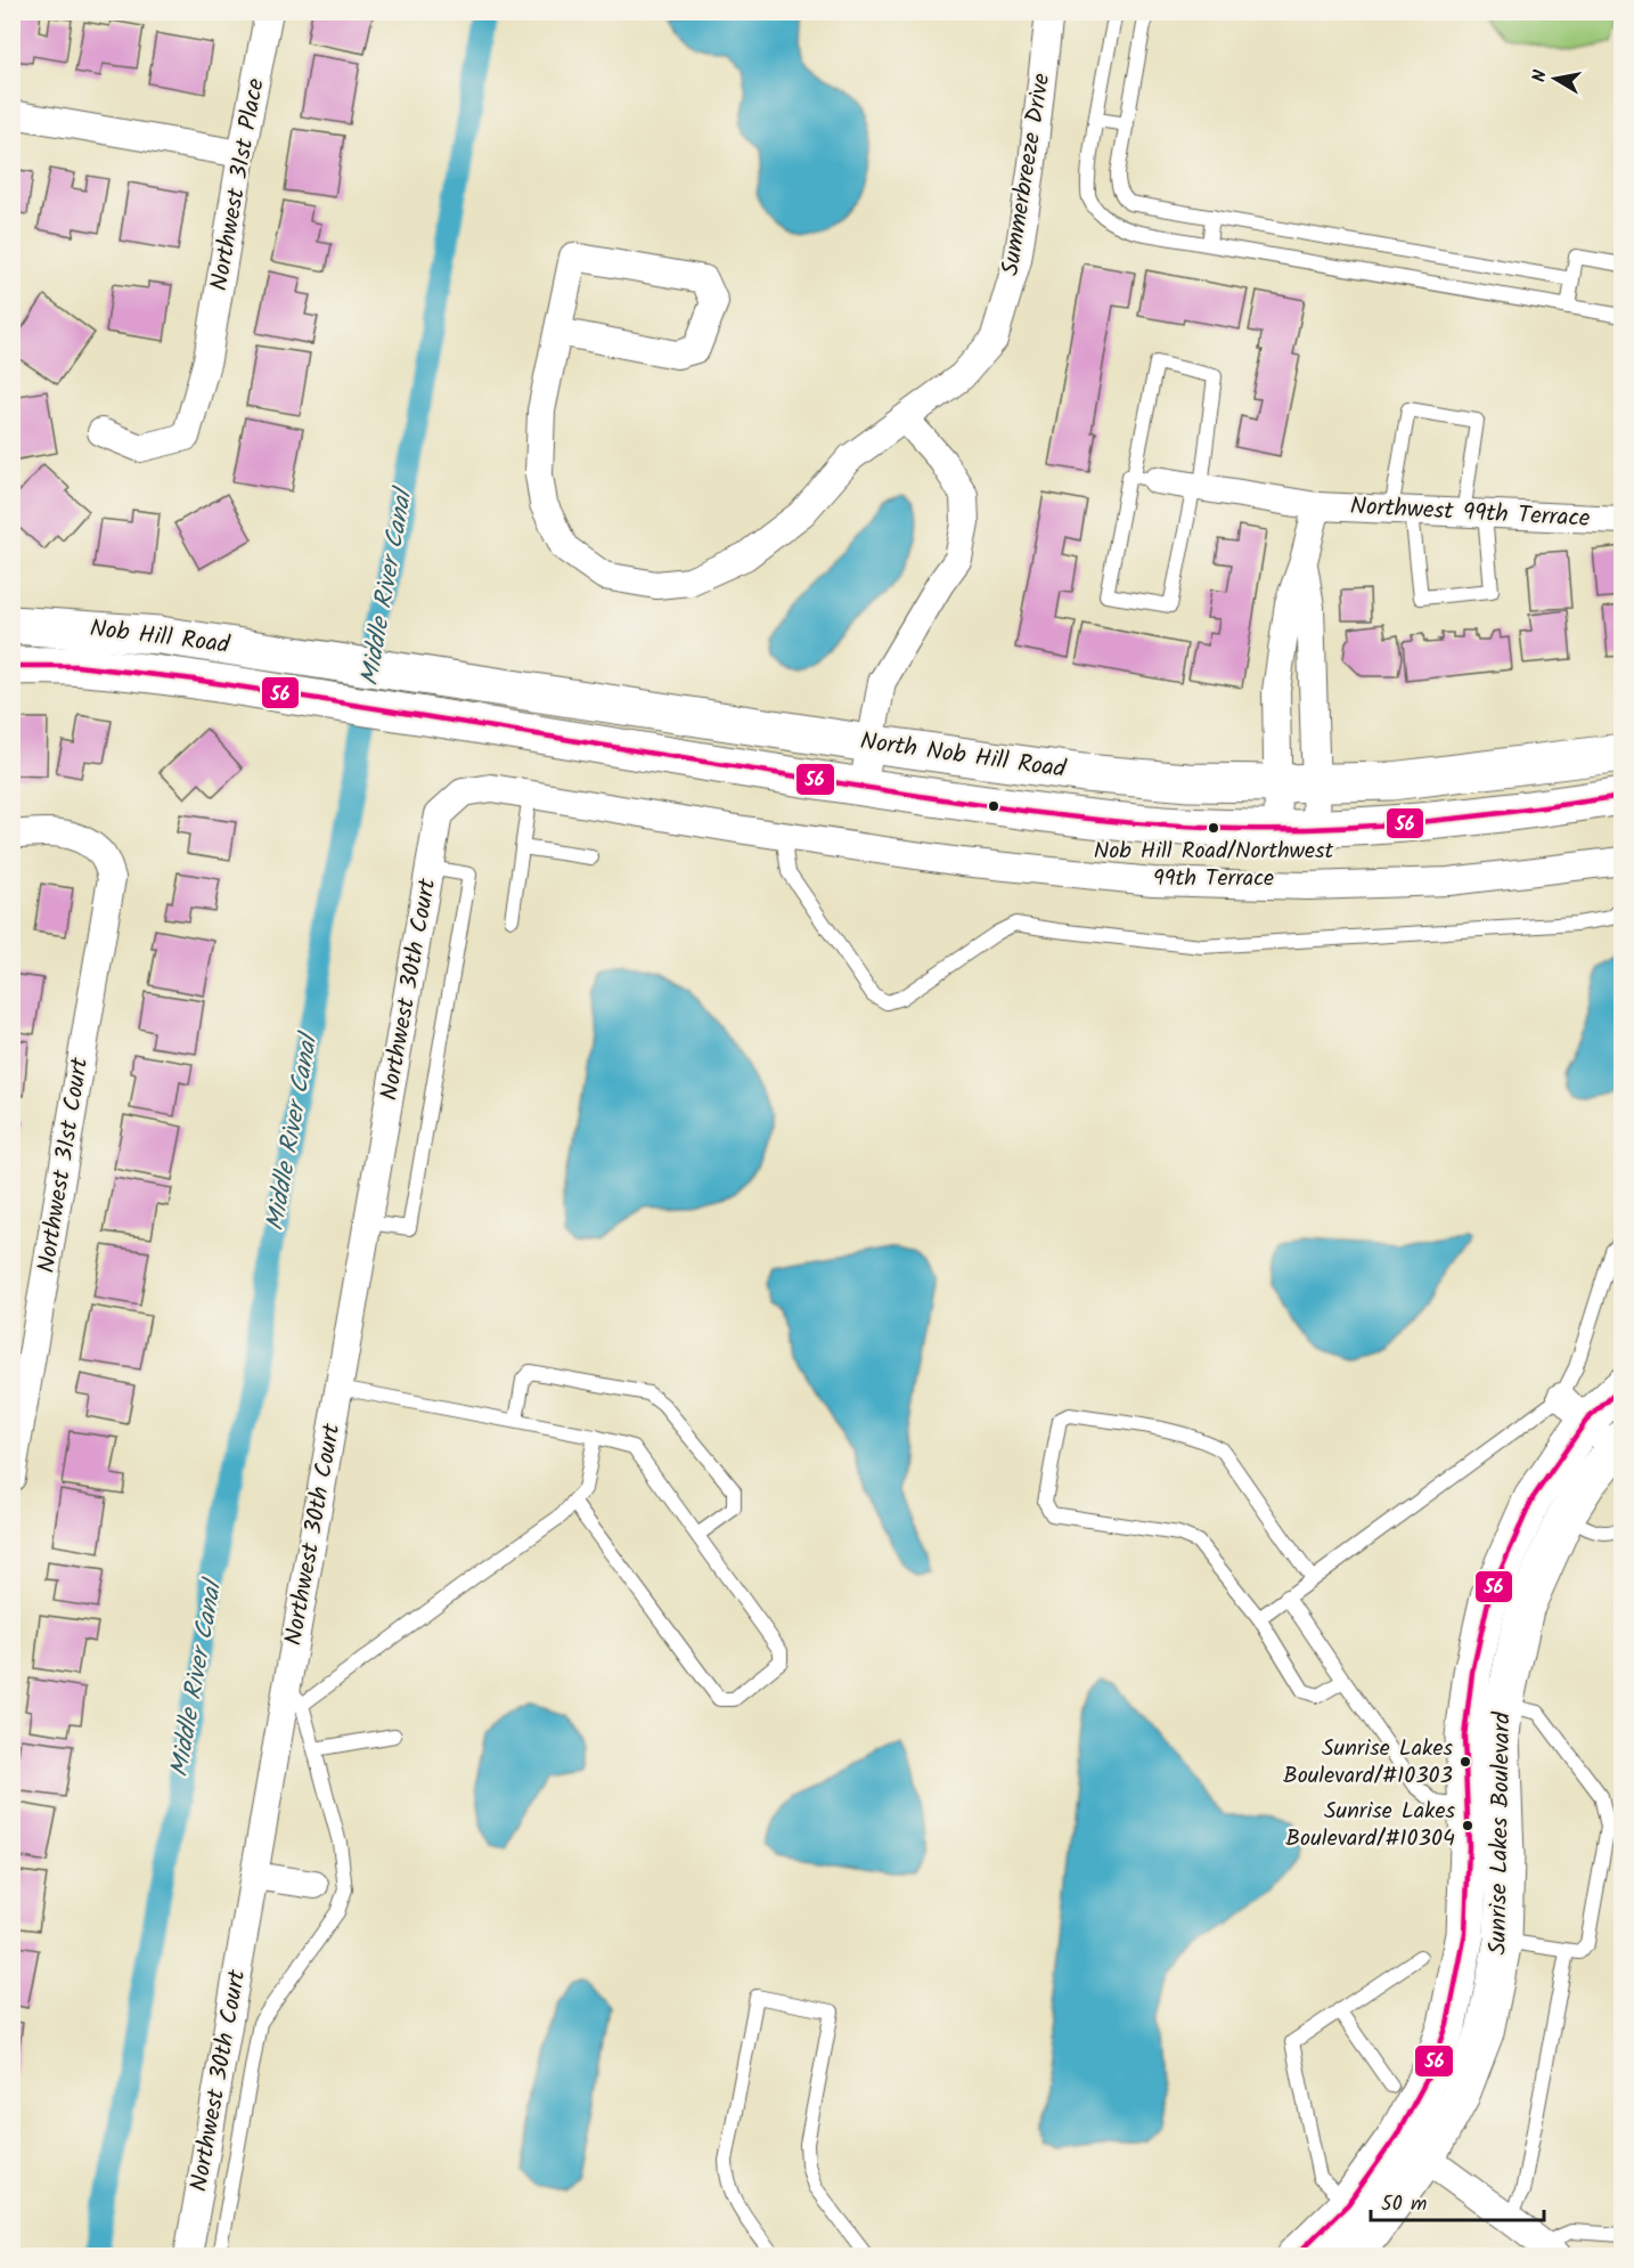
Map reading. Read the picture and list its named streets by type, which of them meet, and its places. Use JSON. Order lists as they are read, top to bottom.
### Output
{
  "streets": {
    "main road": ["Nob Hill Road", "North Nob Hill Road", "Sunrise Lakes Boulevard"],
    "street": [
      "Summerbreeze Drive",
      "Northwest 31st Place",
      "Northwest 99th Terrace",
      "Northwest 30th Court",
      "Northwest 31st Court"
    ]
  },
  "crossings": [
    ["Northwest 99th Terrace", "North Nob Hill Road"],
    ["Nob Hill Road", "North Nob Hill Road"]
  ],
  "water": ["Middle River Canal"],
  "places": ["Nob Hill Road/Northwest 99th Terrace", "Sunrise Lakes Boulevard/#10303", "Sunrise Lakes Boulevard/#10304"],
  "lines": ["transit line 56"],
  "scale_bar": "50 m",
  "north": "left"
}
